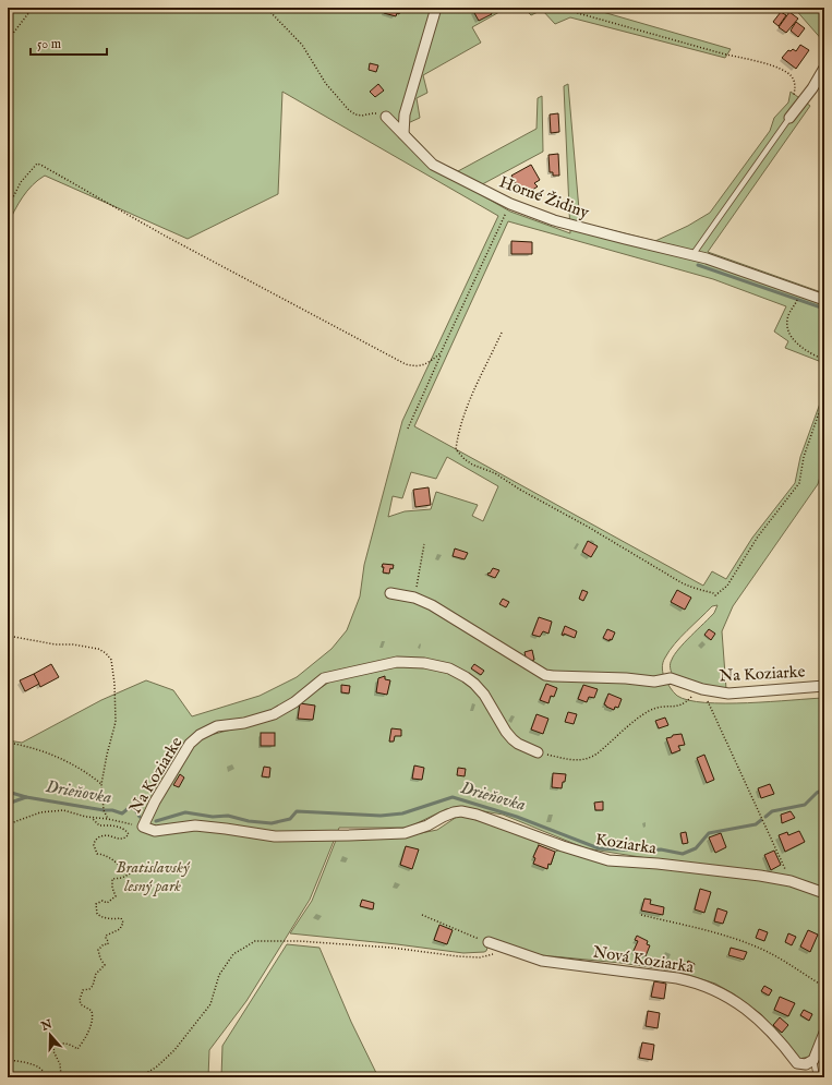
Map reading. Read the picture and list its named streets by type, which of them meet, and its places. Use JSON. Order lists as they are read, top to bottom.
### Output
{
  "streets": {
    "street": [
      "Horné Židiny",
      "Na Koziarke",
      "Koziarka",
      "Nová Koziarka"
    ]
  },
  "crossings": [
    ["Na Koziarke", "Koziarka"]
  ],
  "water": ["Drieňovka"],
  "parks": ["Bratislavský lesný park"],
  "scale_bar": "50 m",
  "north": "top"
}
